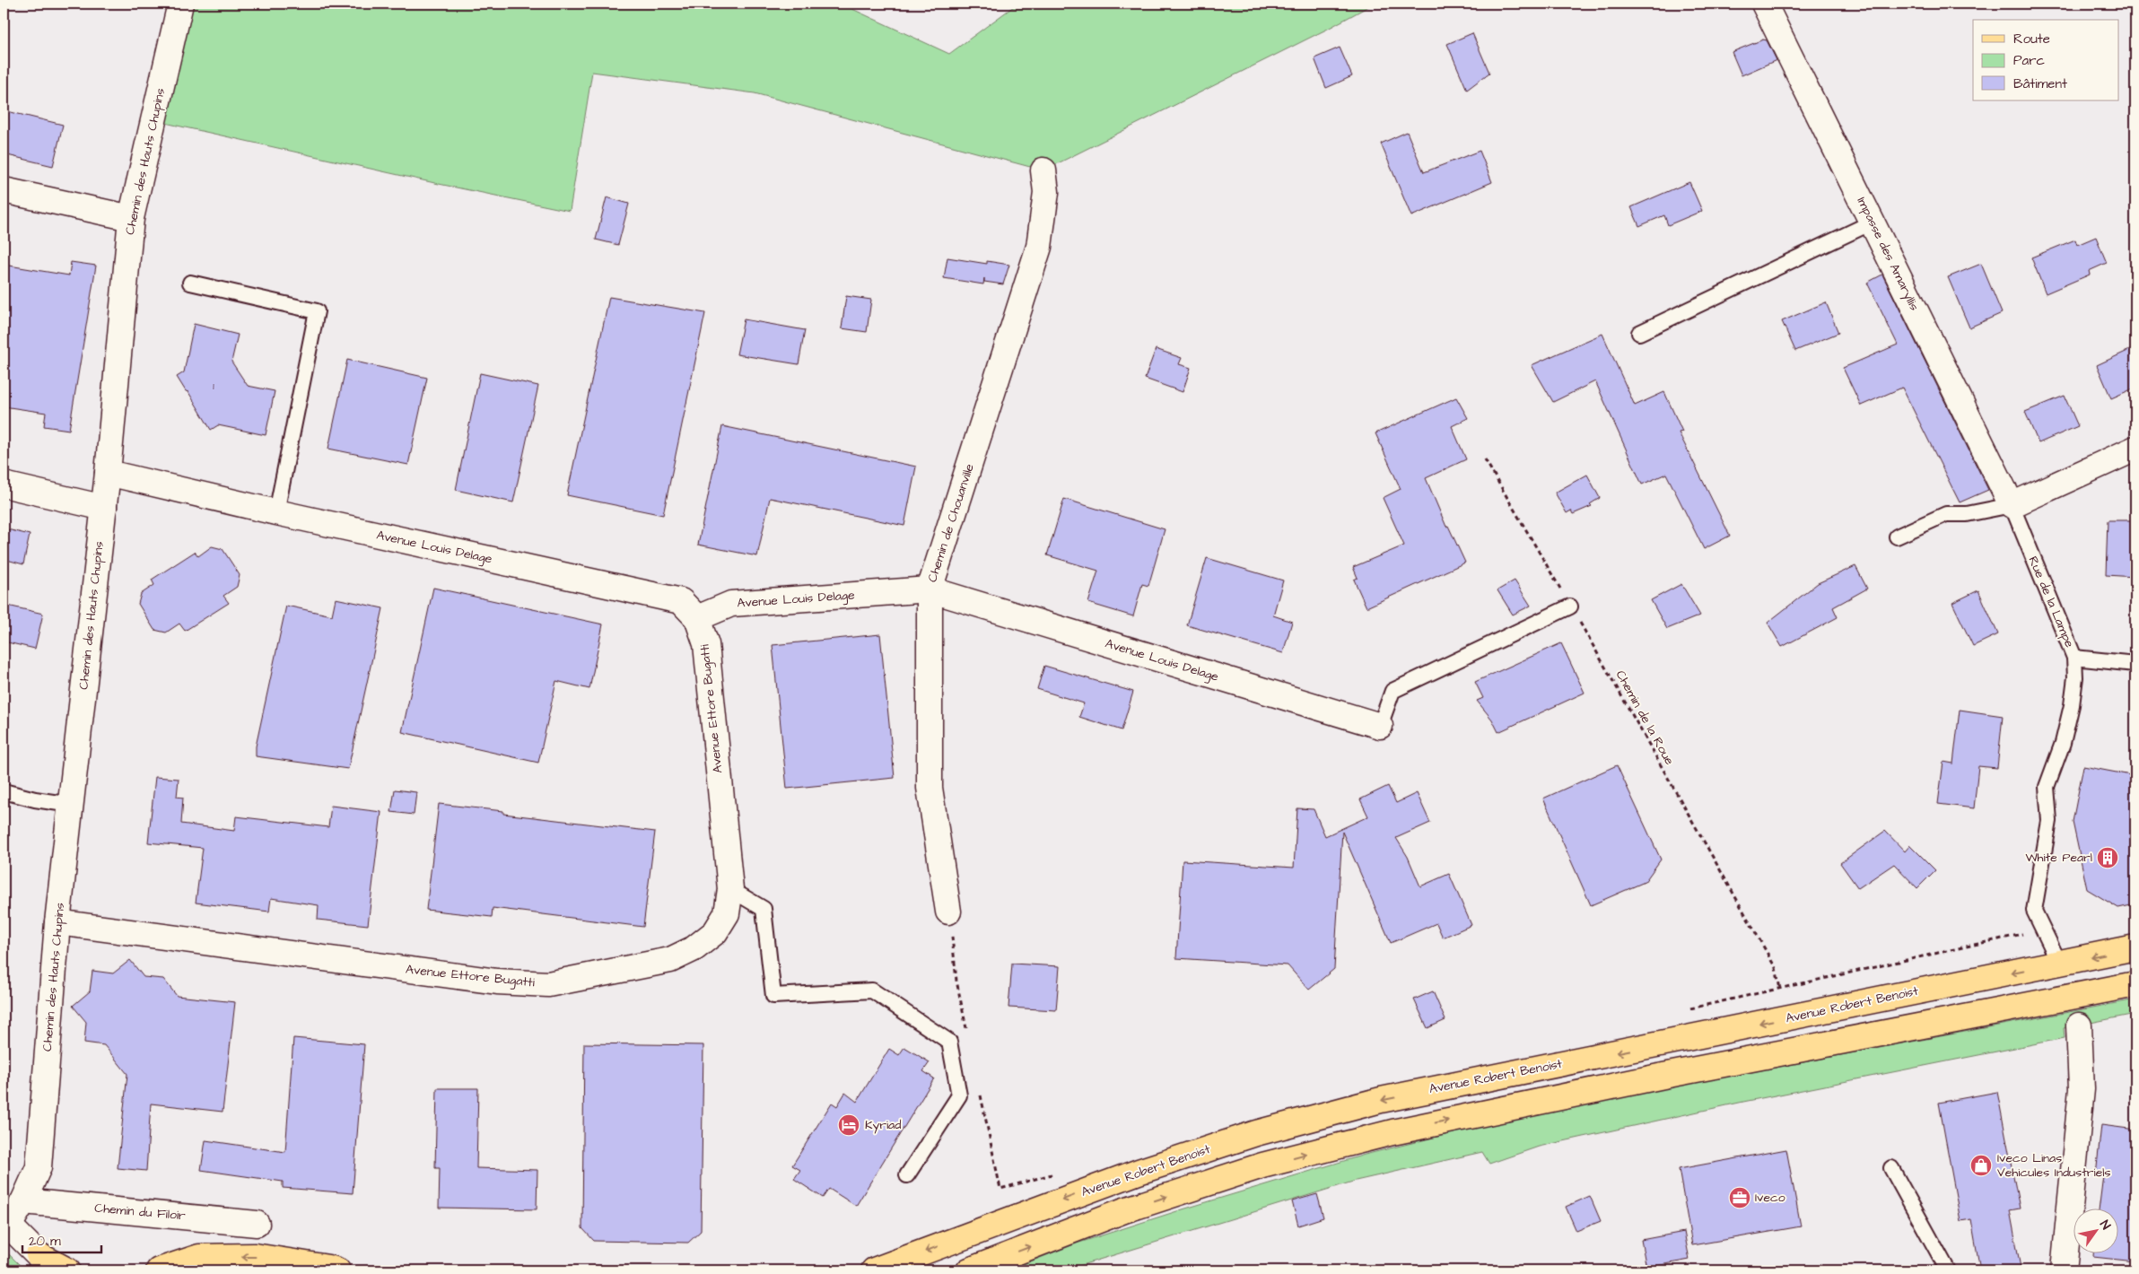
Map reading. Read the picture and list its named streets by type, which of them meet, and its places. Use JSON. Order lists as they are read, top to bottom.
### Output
{
  "streets": {
    "main road": ["Avenue Robert Benoist"],
    "street": [
      "Chemin des Hauts Chupins",
      "Impasse des Amaryllis",
      "Chemin de Chouanville",
      "Avenue Louis Delage",
      "Avenue Ettore Bugatti",
      "Chemin du Filoir"
    ],
    "lane": ["Rue de la Lampe"],
    "path": ["Chemin de la Roue"]
  },
  "crossings": [
    ["Chemin des Hauts Chupins", "Avenue Louis Delage"],
    ["Chemin des Hauts Chupins", "Avenue Ettore Bugatti"],
    ["Chemin des Hauts Chupins", "Chemin du Filoir"],
    ["Impasse des Amaryllis", "Rue de la Lampe"],
    ["Chemin de Chouanville", "Avenue Louis Delage"],
    ["Avenue Louis Delage", "Avenue Ettore Bugatti"],
    ["Rue de la Lampe", "Avenue Robert Benoist"]
  ],
  "places": {
    "building": ["White Pearl"],
    "hotel": ["Kyriad"],
    "shop": ["Iveco Linas Vehicules Industriels"],
    "office": ["Iveco"]
  },
  "house_numbers": ["1"],
  "legend": ["Route", "Parc", "Bâtiment"],
  "scale_bar": "20 m",
  "north": "top right"
}
